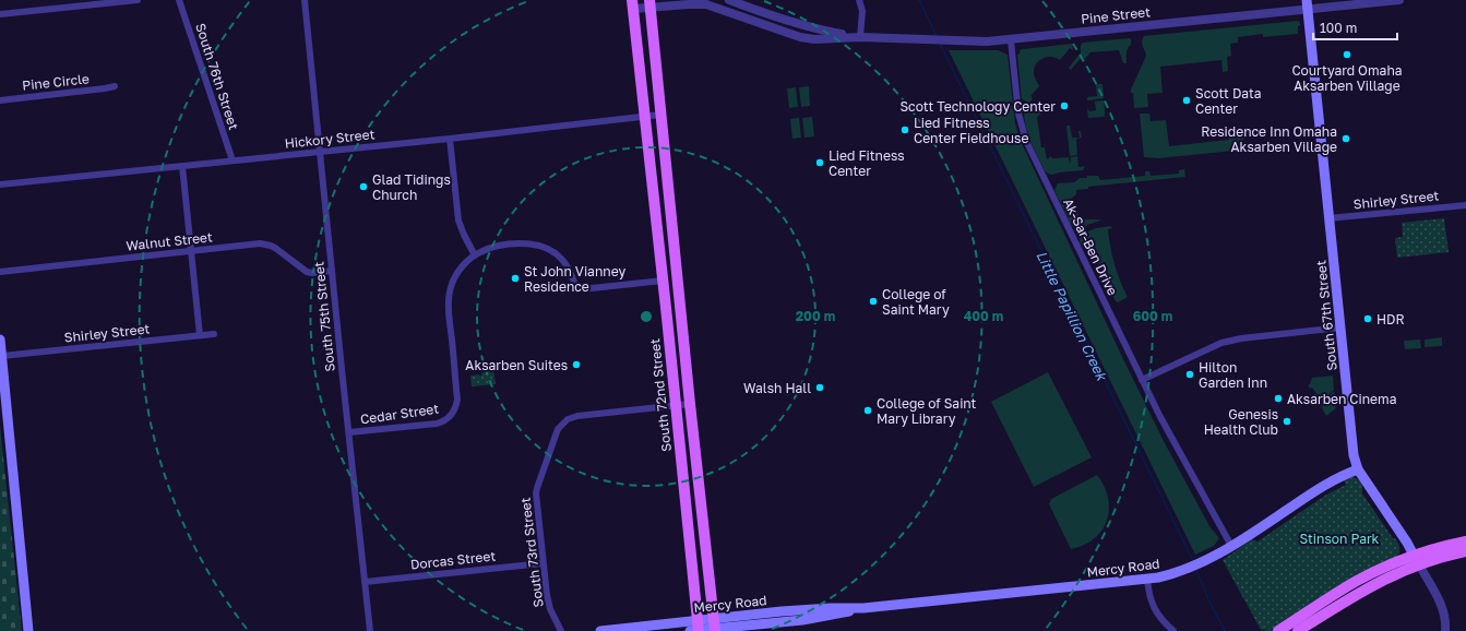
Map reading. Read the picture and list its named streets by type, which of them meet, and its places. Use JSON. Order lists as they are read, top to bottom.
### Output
{
  "streets": {
    "main road": ["South 67th Street", "South 72nd Street", "Mercy Road"],
    "street": [
      "Pine Street",
      "South 76th Street",
      "Pine Circle",
      "Hickory Street",
      "Shirley Street",
      "Walnut Street",
      "Ak-Sar-Ben Drive",
      "South 75th Street",
      "Cedar Street",
      "South 73rd Street",
      "Dorcas Street"
    ]
  },
  "crossings": [
    ["Pine Street", "Ak-Sar-Ben Drive"],
    ["Pine Street", "South 67th Street"],
    ["Pine Street", "South 72nd Street"],
    ["South 76th Street", "Hickory Street"],
    ["Hickory Street", "South 75th Street"],
    ["Hickory Street", "South 72nd Street"],
    ["Shirley Street", "South 67th Street"],
    ["Walnut Street", "South 75th Street"],
    ["Ak-Sar-Ben Drive", "Mercy Road"],
    ["South 67th Street", "Mercy Road"],
    ["South 75th Street", "Cedar Street"],
    ["South 75th Street", "Dorcas Street"],
    ["South 72nd Street", "South 73rd Street"],
    ["South 72nd Street", "Mercy Road"],
    ["South 73rd Street", "Dorcas Street"]
  ],
  "water": ["Little Papillion Creek"],
  "parks": ["Stinson Park"],
  "places": [
    "Courtyard Omaha Aksarben Village",
    "Scott Data Center",
    "Scott Technology Center",
    "Lied Fitness Center Fieldhouse",
    "Residence Inn Omaha Aksarben Village",
    "Lied Fitness Center",
    "Glad Tidings Church",
    "St John Vianney Residence",
    "College of Saint Mary",
    "HDR",
    "Aksarben Suites",
    "Hilton Garden Inn",
    "Walsh Hall",
    "Aksarben Cinema",
    "College of Saint Mary Library",
    "Genesis Health Club"
  ],
  "scale_bar": "100 m",
  "rings": ["200 m", "400 m", "600 m"]
}
